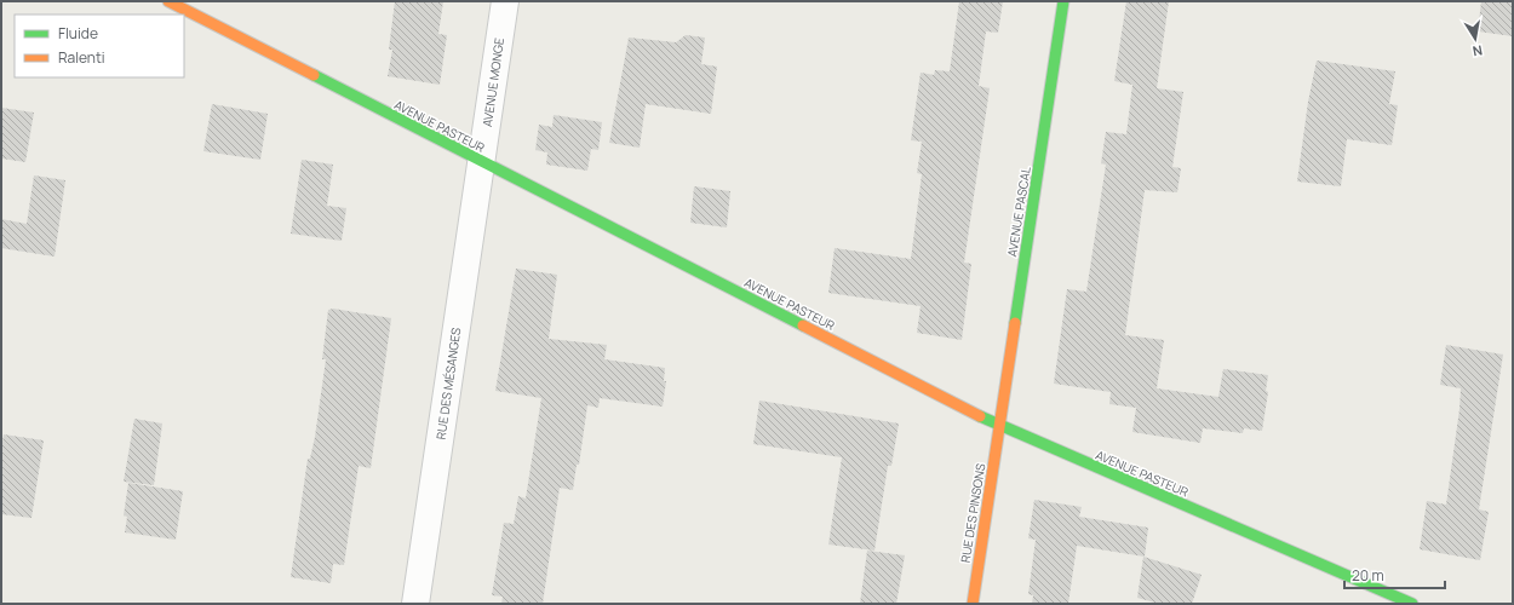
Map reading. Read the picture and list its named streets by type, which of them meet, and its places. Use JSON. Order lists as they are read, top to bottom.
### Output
{
  "streets": {
    "street": [
      "AVENUE MONGE",
      "AVENUE PASTEUR",
      "AVENUE PASCAL",
      "RUE DES MÉSANGES",
      "RUE DES PINSONS"
    ]
  },
  "crossings": [
    ["AVENUE MONGE", "AVENUE PASTEUR"],
    ["AVENUE MONGE", "RUE DES MÉSANGES"],
    ["AVENUE PASTEUR", "AVENUE PASCAL"],
    ["AVENUE PASTEUR", "RUE DES MÉSANGES"],
    ["AVENUE PASTEUR", "RUE DES PINSONS"],
    ["AVENUE PASCAL", "RUE DES PINSONS"]
  ],
  "legend": ["Fluide", "Ralenti"],
  "scale_bar": "20 m",
  "north": "bottom"
}
